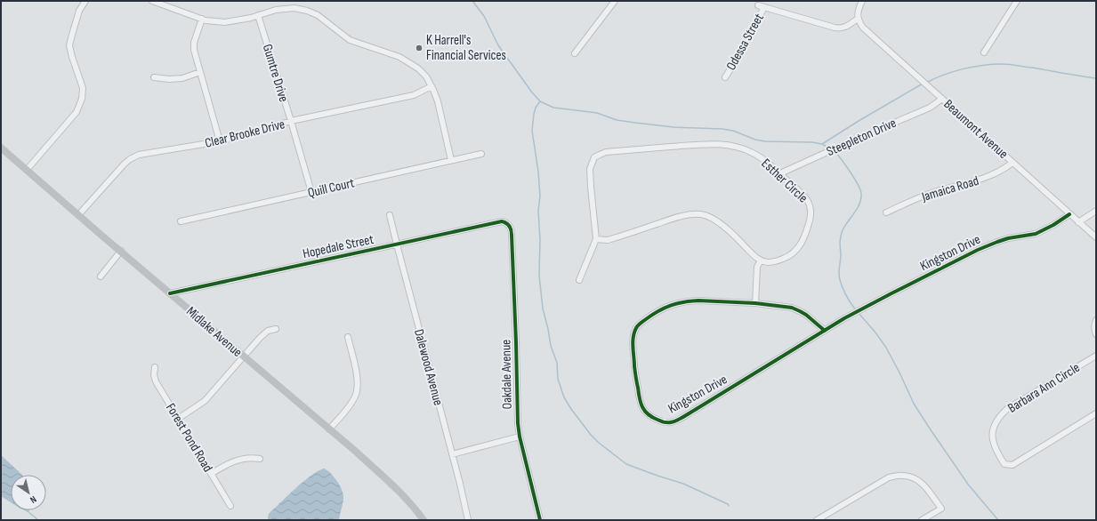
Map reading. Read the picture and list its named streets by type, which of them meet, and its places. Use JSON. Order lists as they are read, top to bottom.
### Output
{
  "streets": {
    "street": [
      "Odessa Street",
      "Gumtre Drive",
      "Beaumont Avenue",
      "Clear Brooke Drive",
      "Steepleton Drive",
      "Esther Circle",
      "Quill Court",
      "Jamaica Road",
      "Hopedale Street",
      "Kingston Drive",
      "Midlake Avenue",
      "Dalewood Avenue",
      "Oakdale Avenue",
      "Barbara Ann Circle",
      "Forest Pond Road"
    ]
  },
  "crossings": [
    ["Odessa Street", "Beaumont Avenue"],
    ["Gumtre Drive", "Clear Brooke Drive"],
    ["Gumtre Drive", "Quill Court"],
    ["Beaumont Avenue", "Steepleton Drive"],
    ["Beaumont Avenue", "Jamaica Road"],
    ["Beaumont Avenue", "Kingston Drive"],
    ["Clear Brooke Drive", "Midlake Avenue"],
    ["Steepleton Drive", "Esther Circle"],
    ["Hopedale Street", "Midlake Avenue"],
    ["Hopedale Street", "Dalewood Avenue"],
    ["Hopedale Street", "Oakdale Avenue"]
  ],
  "places": ["K Harrell's Financial Services"],
  "north": "bottom right"
}
